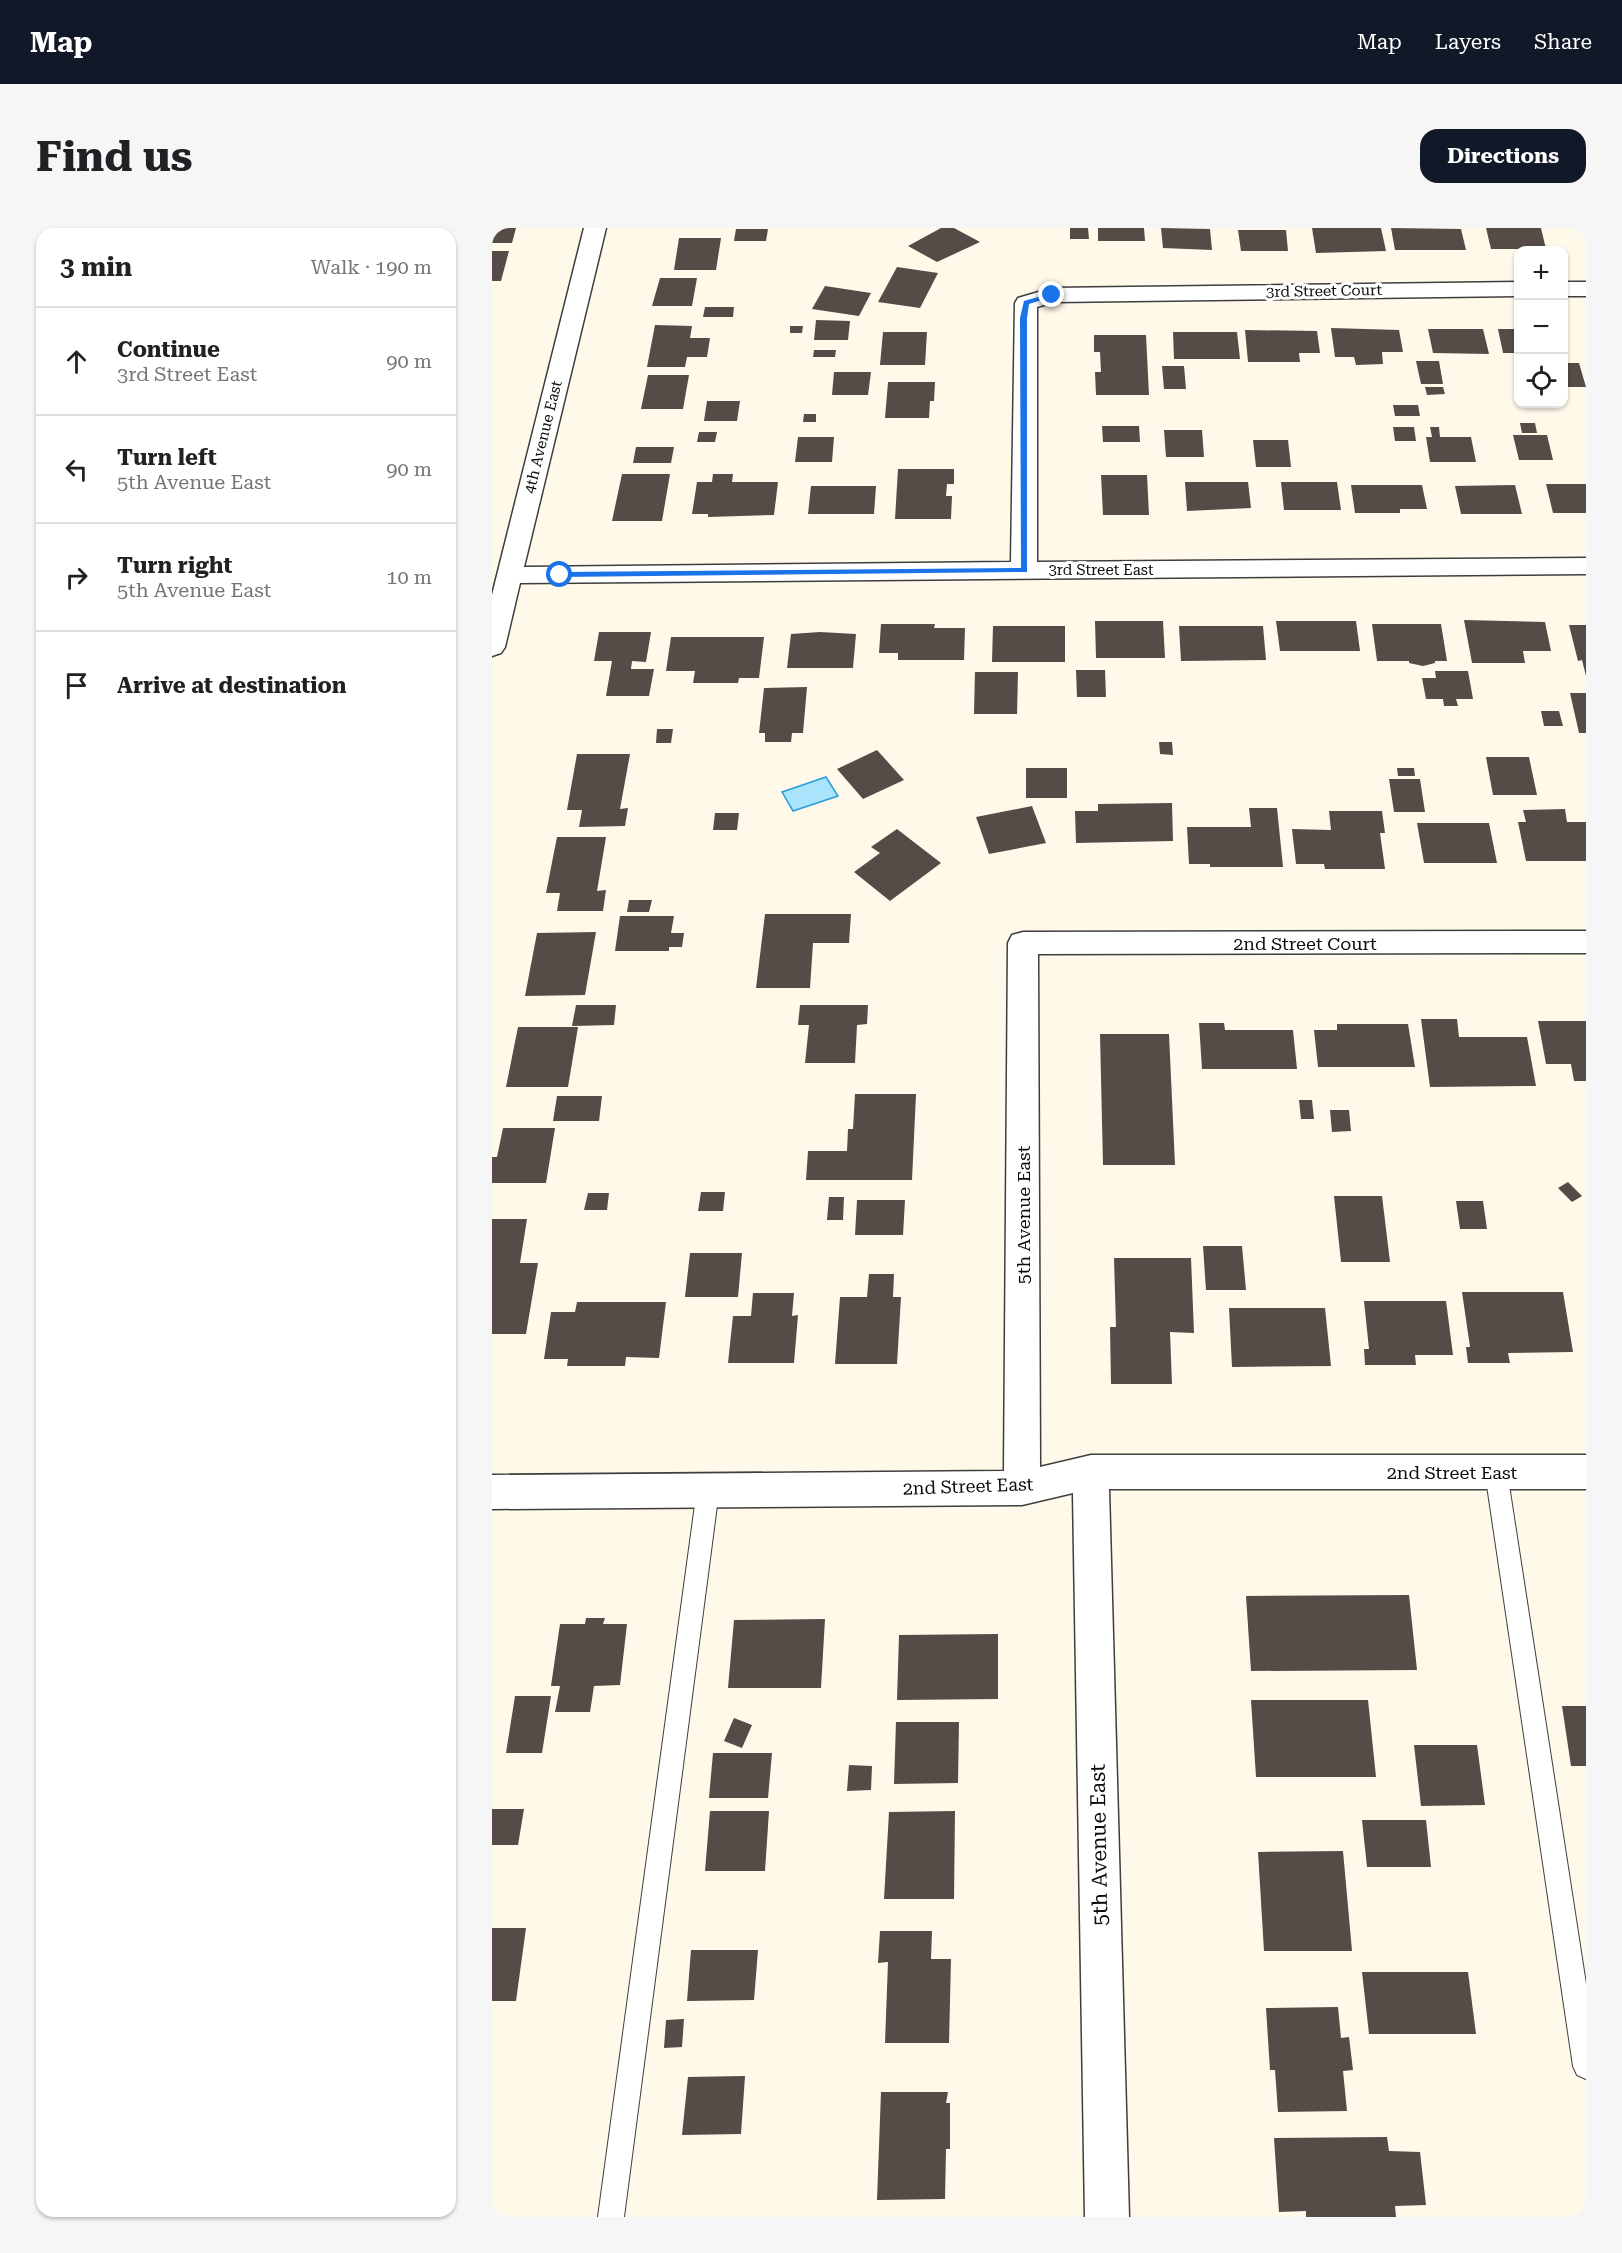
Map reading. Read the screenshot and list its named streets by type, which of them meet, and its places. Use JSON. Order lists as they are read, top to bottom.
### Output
{
  "streets": {
    "street": [
      "3rd Street Court",
      "4th Avenue East",
      "3rd Street East",
      "2nd Street Court",
      "5th Avenue East",
      "2nd Street East"
    ]
  },
  "crossings": [
    ["3rd Street Court", "3rd Street East"],
    ["4th Avenue East", "3rd Street East"],
    ["2nd Street Court", "5th Avenue East"],
    ["5th Avenue East", "2nd Street East"]
  ],
  "page": {
    "header": "Map",
    "nav": ["Map", "Layers", "Share"],
    "buttons": "Directions",
    "title": "Find us",
    "heading": ["3 min", "Walk · 190 m"],
    "map_buttons": ["+", "−"],
    "list": [
      ["Continue", "3rd Street East", "90 m"],
      ["Turn left", "5th Avenue East", "90 m"],
      ["Turn right", "5th Avenue East", "10 m"],
      "Arrive at destination"
    ]
  }
}
